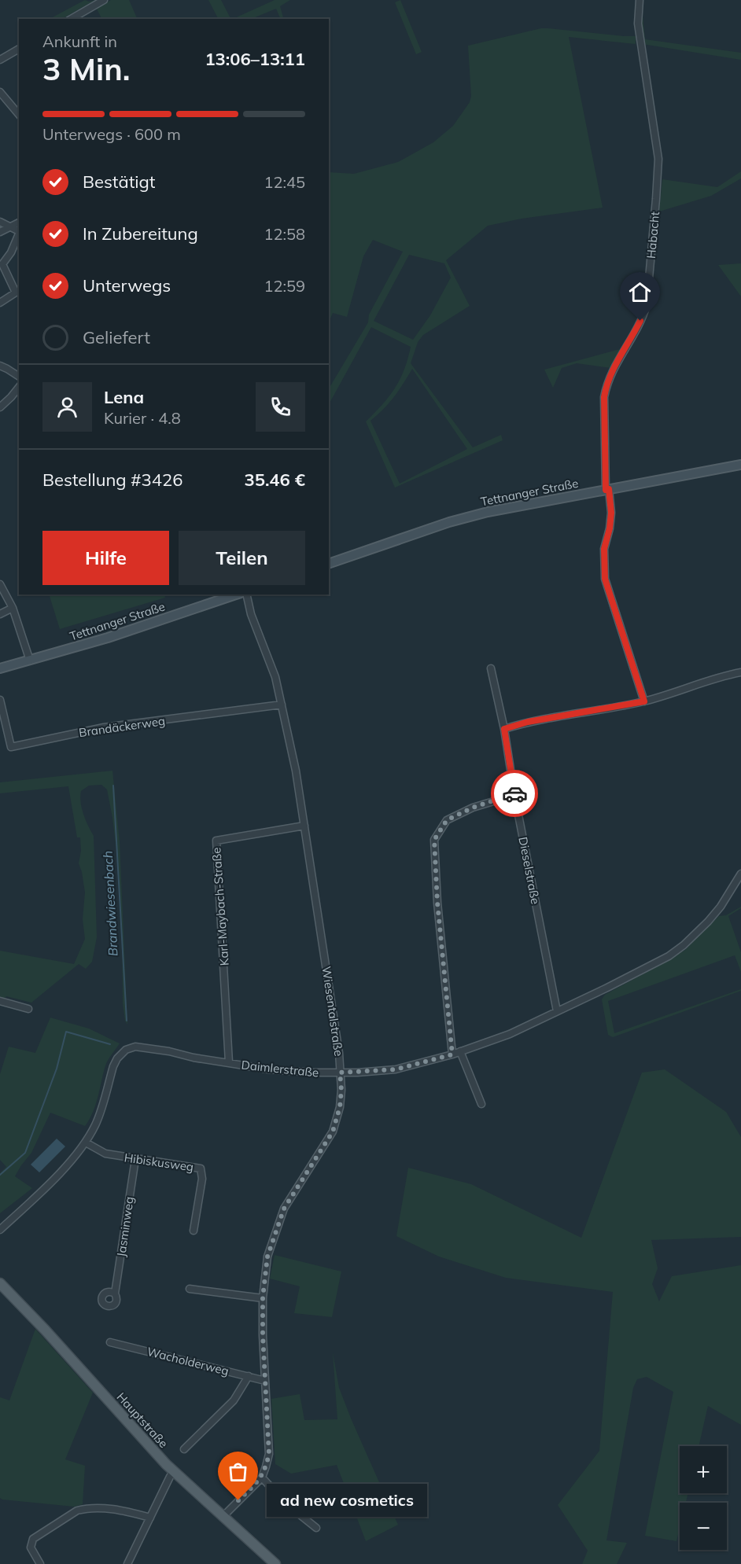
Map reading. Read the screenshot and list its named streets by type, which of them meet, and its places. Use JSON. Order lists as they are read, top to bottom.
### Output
{
  "streets": {
    "main road": ["Tettnanger Straße", "Hauptstraße"],
    "street": [
      "Habacht",
      "Brandäckerweg",
      "Dieselstraße",
      "Karl-Maybach-Straße",
      "Wiesentalstraße",
      "Daimlerstraße",
      "Hibiskusweg",
      "Jasminweg",
      "Wacholderweg"
    ]
  },
  "crossings": [
    ["Habacht", "Tettnanger Straße"],
    ["Brandäckerweg", "Wiesentalstraße"],
    ["Dieselstraße", "Daimlerstraße"],
    ["Karl-Maybach-Straße", "Wiesentalstraße"],
    ["Karl-Maybach-Straße", "Daimlerstraße"],
    ["Wiesentalstraße", "Daimlerstraße"],
    ["Wiesentalstraße", "Wacholderweg"],
    ["Wiesentalstraße", "Hauptstraße"],
    ["Daimlerstraße", "Hibiskusweg"],
    ["Hibiskusweg", "Jasminweg"]
  ],
  "water": ["Brandwiesenbach"],
  "places": ["ad new cosmetics"],
  "page": {
    "heading": ["3 Min.", "Ankunft in", "13:06–13:11"],
    "panel": [
      "Lena",
      "Kurier · 4.8",
      "Bestellung #3426",
      "35.46 €"
    ],
    "bar": "Unterwegs · 600 m",
    "list": [
      ["Bestätigt", "12:45"],
      ["In Zubereitung", "12:58"],
      ["Unterwegs", "12:59"],
      "Geliefert"
    ],
    "buttons": ["Hilfe", "Teilen"],
    "map_buttons": ["+", "−"],
    "bubble": "ad new cosmetics"
  }
}
